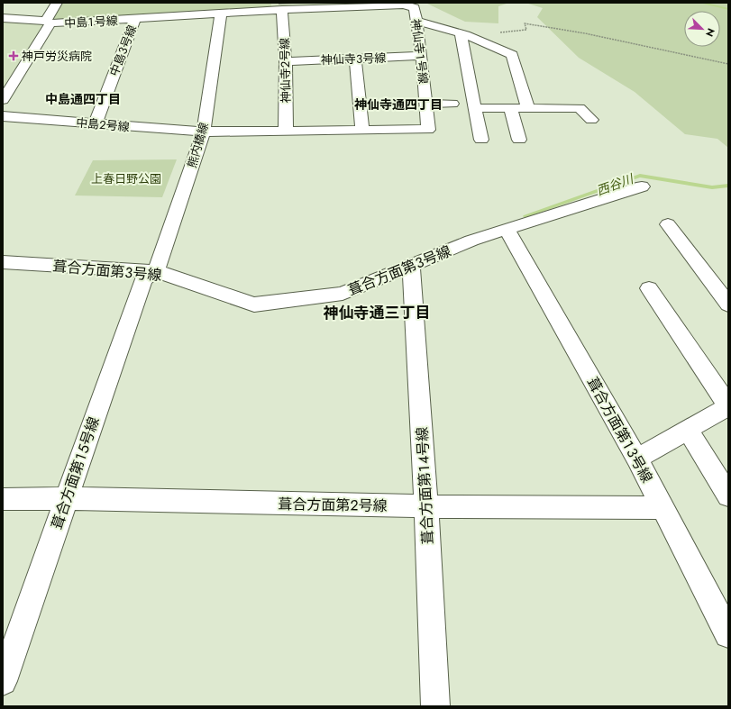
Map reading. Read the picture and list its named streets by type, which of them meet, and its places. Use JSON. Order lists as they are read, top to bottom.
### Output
{
  "streets": {
    "street": [
      "中島１号線",
      "中島３号線",
      "神仙寺１号線",
      "神仙寺３号線",
      "神仙寺２号線",
      "中島２号線",
      "熊内橋線",
      "葺合方面第３号線",
      "葺合方面第１３号線",
      "葺合方面第１５号線",
      "葺合方面第１４号線",
      "葺合方面第２号線"
    ]
  },
  "crossings": [
    ["中島１号線", "中島３号線"],
    ["中島１号線", "神仙寺１号線"],
    ["中島１号線", "熊内橋線"],
    ["中島３号線", "中島２号線"],
    ["神仙寺１号線", "神仙寺３号線"],
    ["神仙寺１号線", "神仙寺２号線"],
    ["神仙寺１号線", "中島２号線"],
    ["神仙寺１号線", "熊内橋線"],
    ["神仙寺３号線", "神仙寺２号線"],
    ["中島２号線", "熊内橋線"],
    ["熊内橋線", "葺合方面第３号線"],
    ["熊内橋線", "葺合方面第１５号線"],
    ["葺合方面第３号線", "葺合方面第１３号線"],
    ["葺合方面第３号線", "葺合方面第１５号線"],
    ["葺合方面第３号線", "葺合方面第１４号線"],
    ["葺合方面第１３号線", "葺合方面第２号線"],
    ["葺合方面第１５号線", "葺合方面第２号線"],
    ["葺合方面第１４号線", "葺合方面第２号線"]
  ],
  "districts": ["中島通四丁目", "神仙寺通四丁目", "神仙寺通三丁目"],
  "water": ["西谷川"],
  "parks": ["上春日野公園"],
  "places": {
    "health": ["神戸労災病院"]
  },
  "north": "bottom right"
}
